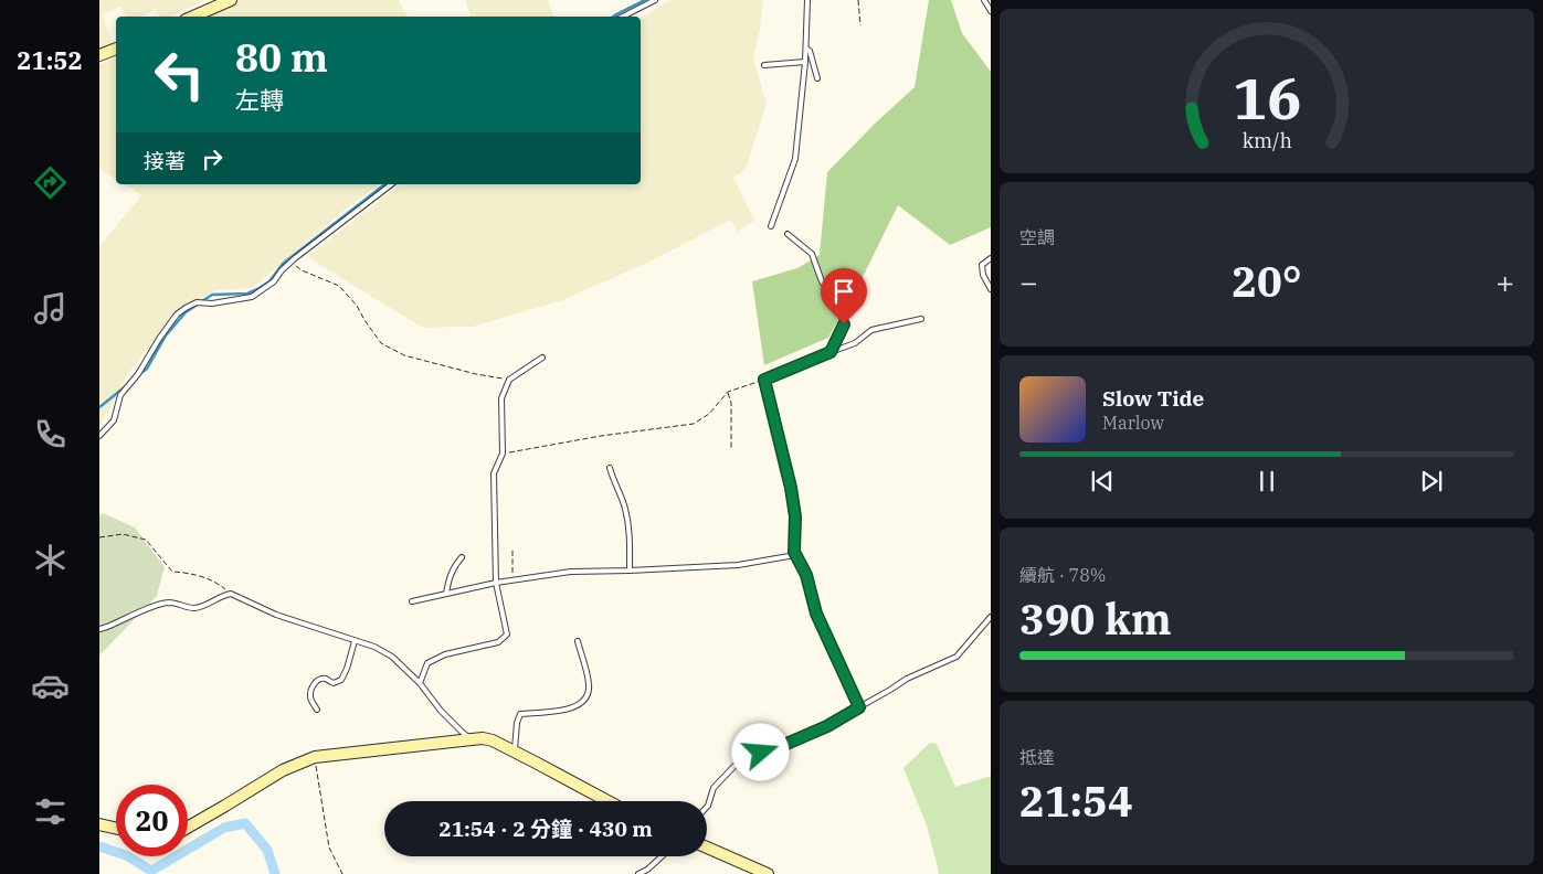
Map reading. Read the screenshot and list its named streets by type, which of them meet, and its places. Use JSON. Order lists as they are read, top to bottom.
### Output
{
  "page": {
    "tabs": "21:52",
    "turn": ["80 m", "左轉"],
    "then": "接著",
    "tile": [
      "空調",
      ["續航 · 78%", "390 km"],
      ["抵達", "21:54"]
    ],
    "heat": ["−", "20°", "+"],
    "song": ["Slow Tide", "Marlow"],
    "limit": "20",
    "trip": "21:54 · 2 分鐘 · 430 m",
    "gauge": ["16", "km/h"]
  }
}
